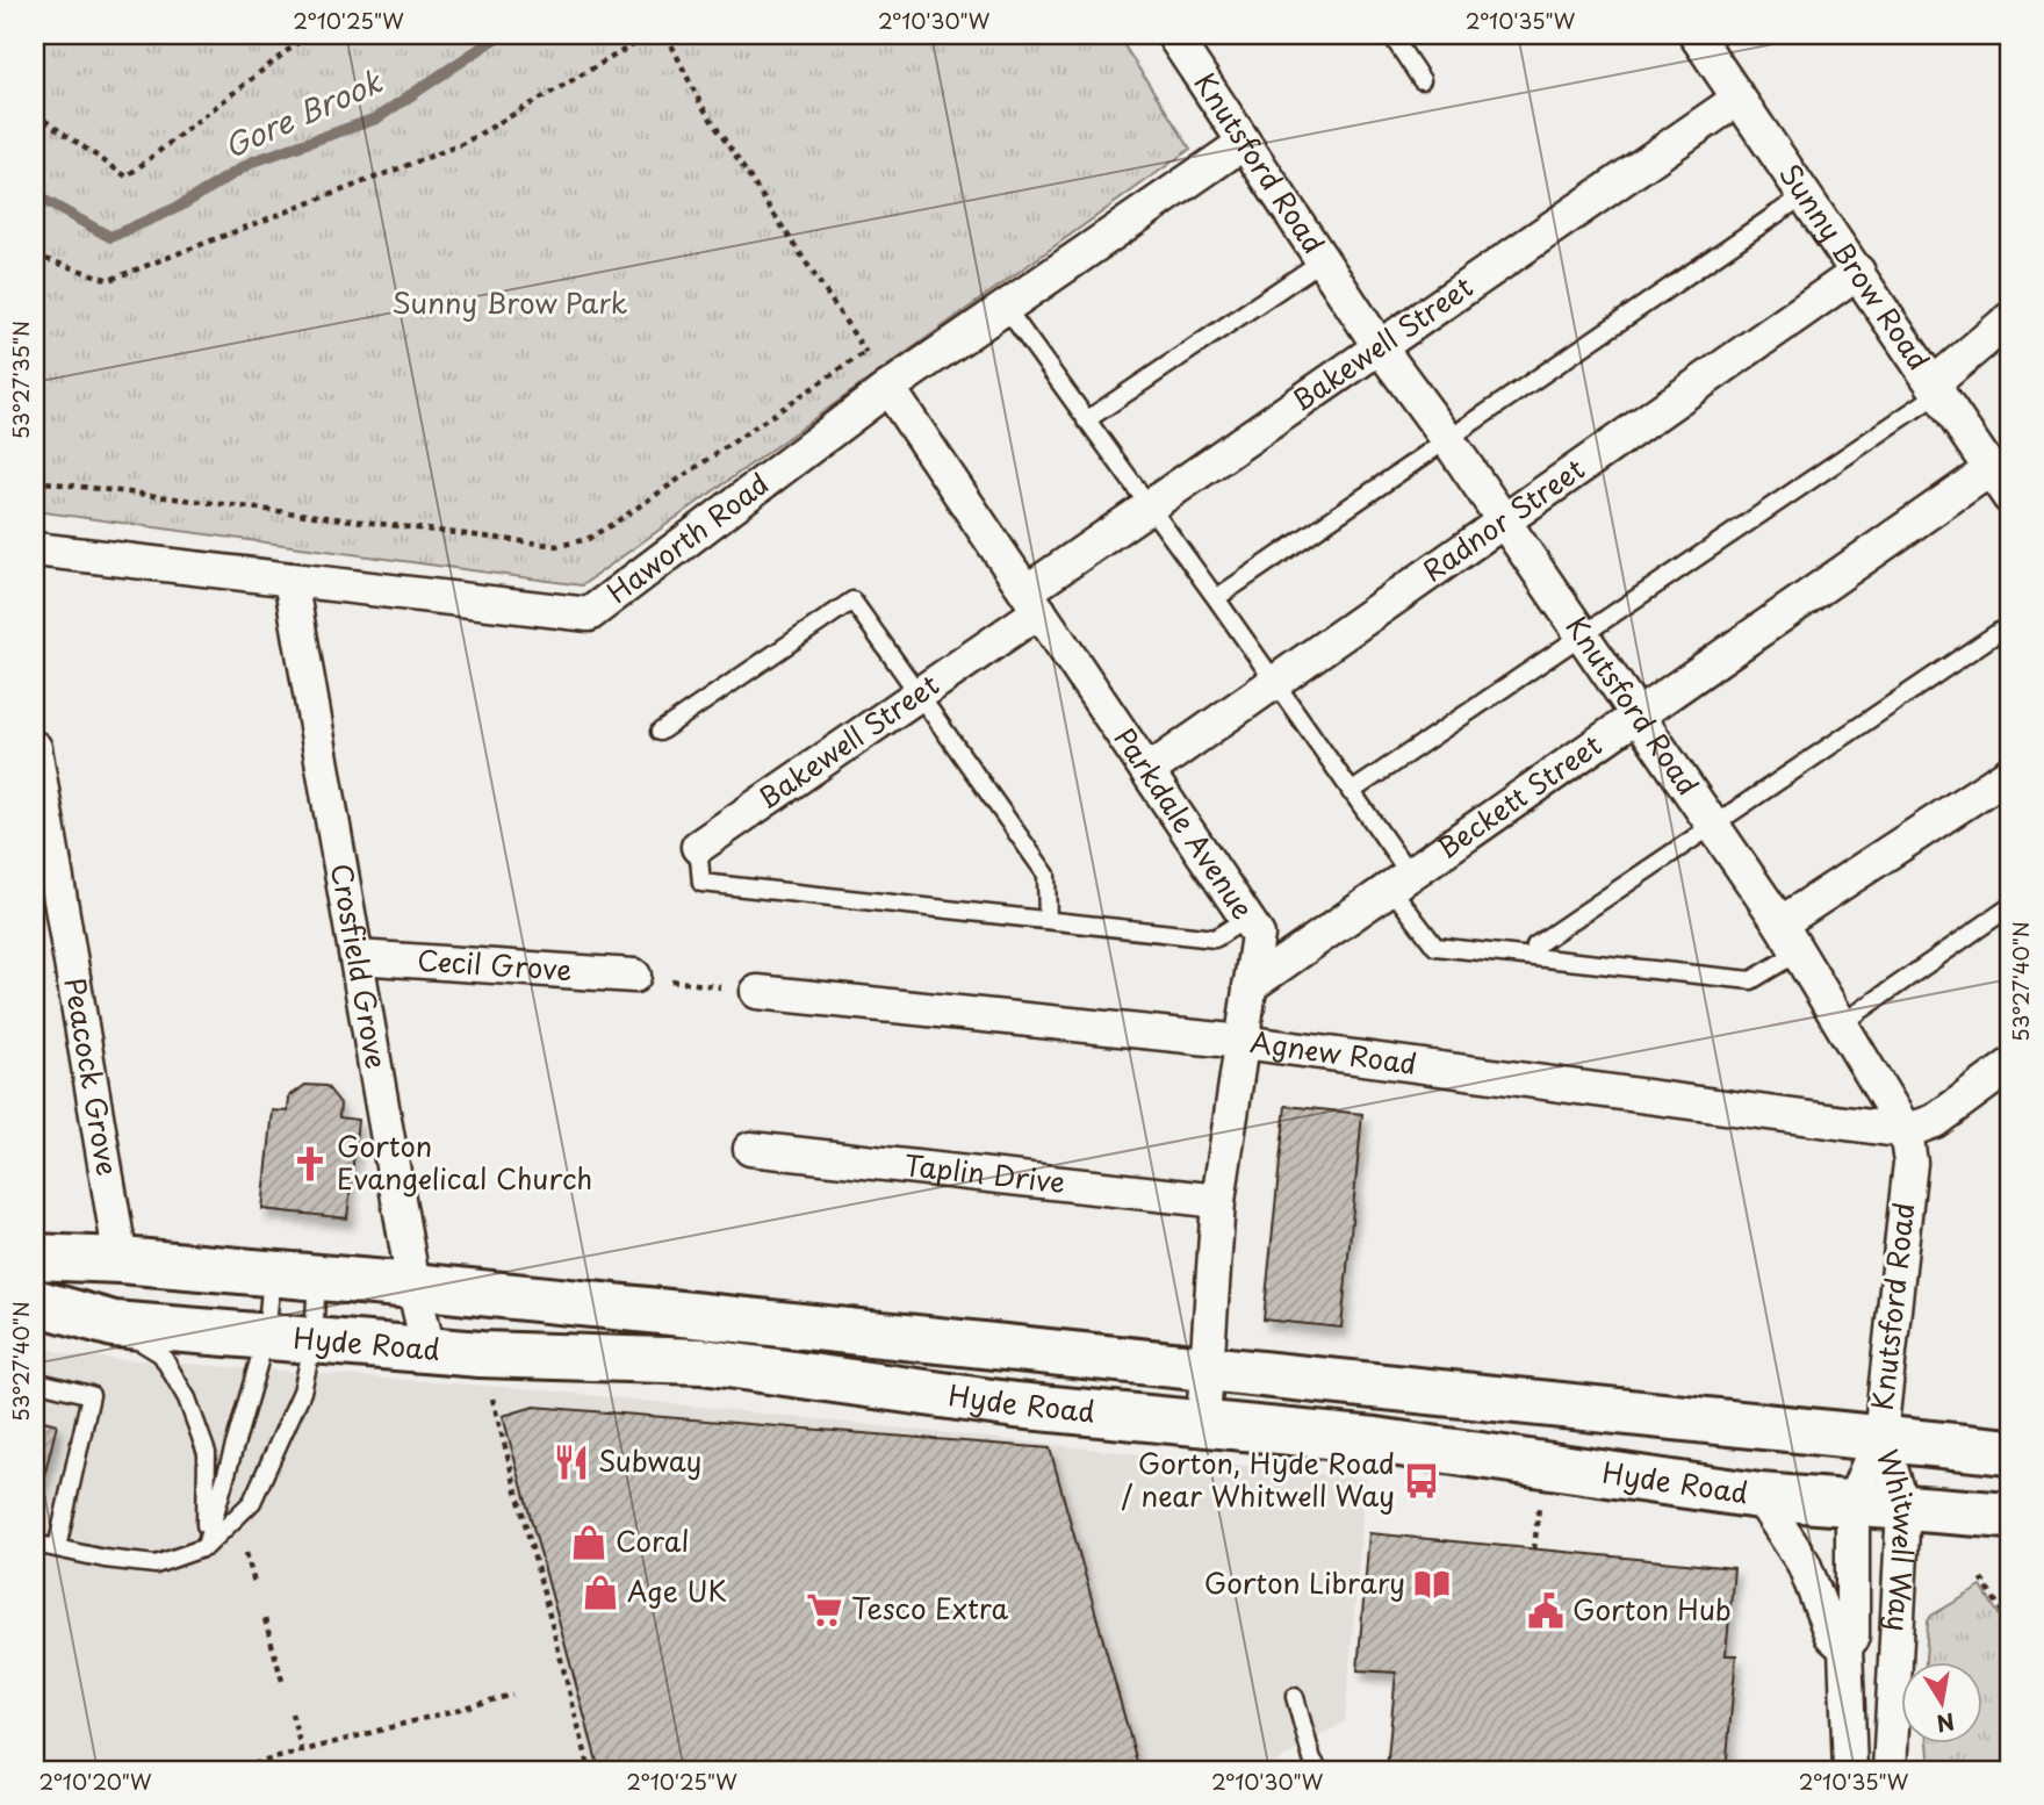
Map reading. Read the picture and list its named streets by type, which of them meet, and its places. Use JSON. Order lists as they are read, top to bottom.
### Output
{
  "streets": {
    "highway": ["Hyde Road"],
    "street": [
      "Knutsford Road",
      "Sunny Brow Road",
      "Bakewell Street",
      "Radnor Street",
      "Haworth Road",
      "Beckett Street",
      "Parkdale Avenue",
      "Crosfield Grove",
      "Cecil Grove",
      "Agnew Road",
      "Peacock Grove",
      "Taplin Drive",
      "Whitwell Way"
    ]
  },
  "crossings": [
    ["Knutsford Road", "Bakewell Street"],
    ["Knutsford Road", "Radnor Street"],
    ["Knutsford Road", "Haworth Road"],
    ["Knutsford Road", "Beckett Street"],
    ["Knutsford Road", "Agnew Road"],
    ["Knutsford Road", "Hyde Road"],
    ["Knutsford Road", "Whitwell Way"],
    ["Sunny Brow Road", "Bakewell Street"],
    ["Sunny Brow Road", "Radnor Street"],
    ["Sunny Brow Road", "Beckett Street"],
    ["Bakewell Street", "Parkdale Avenue"],
    ["Radnor Street", "Parkdale Avenue"],
    ["Haworth Road", "Parkdale Avenue"],
    ["Haworth Road", "Crosfield Grove"],
    ["Beckett Street", "Parkdale Avenue"],
    ["Parkdale Avenue", "Agnew Road"],
    ["Parkdale Avenue", "Taplin Drive"],
    ["Parkdale Avenue", "Hyde Road"],
    ["Crosfield Grove", "Cecil Grove"],
    ["Crosfield Grove", "Hyde Road"],
    ["Peacock Grove", "Hyde Road"],
    ["Hyde Road", "Whitwell Way"]
  ],
  "water": ["Gore Brook"],
  "parks": ["Sunny Brow Park"],
  "places": {
    "church": ["Gorton Evangelical Church"],
    "restaurant": ["Subway"],
    "bus stop": ["Gorton, Hyde Road / near Whitwell Way"],
    "shop": ["Coral", "Age UK"],
    "library": ["Gorton Library"],
    "supermarket": ["Tesco Extra"],
    "public building": ["Gorton Hub"]
  },
  "north": "bottom",
  "coordinates": [
    "2°10'25\"W",
    "2°10'30\"W",
    "2°10'35\"W",
    "53°27'35\"N",
    "53°27'40\"N",
    "2°10'20\"W"
  ]
}
